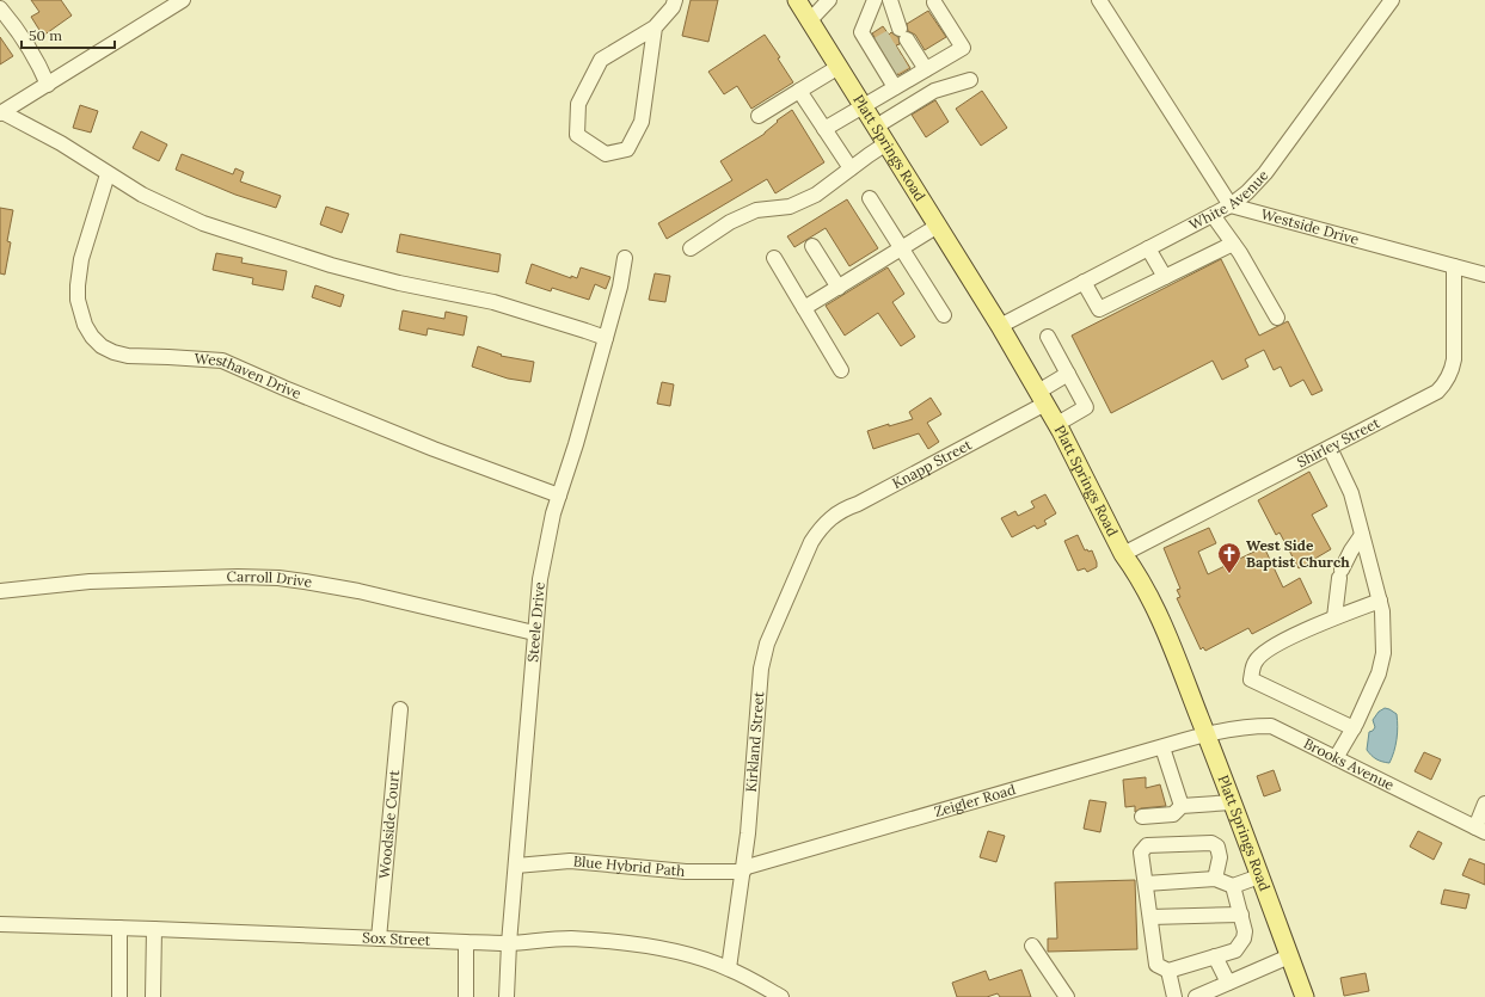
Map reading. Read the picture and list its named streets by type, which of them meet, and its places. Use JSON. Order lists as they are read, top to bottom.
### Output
{
  "streets": {
    "main road": ["Platt Springs Road"],
    "street": [
      "White Avenue",
      "Westside Drive",
      "Westhaven Drive",
      "Shirley Street",
      "Knapp Street",
      "Carroll Drive",
      "Steele Drive",
      "Kirkland Street",
      "Brooks Avenue",
      "Zeigler Road",
      "Woodside Court",
      "Blue Hybrid Path",
      "Sox Street"
    ]
  },
  "crossings": [
    ["Platt Springs Road", "White Avenue"],
    ["Platt Springs Road", "Shirley Street"],
    ["Platt Springs Road", "Knapp Street"],
    ["Platt Springs Road", "Brooks Avenue"],
    ["Platt Springs Road", "Zeigler Road"],
    ["White Avenue", "Westside Drive"],
    ["Westside Drive", "Shirley Street"],
    ["Westhaven Drive", "Steele Drive"],
    ["Knapp Street", "Kirkland Street"],
    ["Carroll Drive", "Steele Drive"],
    ["Steele Drive", "Blue Hybrid Path"],
    ["Steele Drive", "Sox Street"],
    ["Kirkland Street", "Zeigler Road"],
    ["Kirkland Street", "Blue Hybrid Path"],
    ["Kirkland Street", "Sox Street"],
    ["Brooks Avenue", "Zeigler Road"],
    ["Zeigler Road", "Blue Hybrid Path"],
    ["Woodside Court", "Sox Street"]
  ],
  "places": {
    "church": ["West Side Baptist Church"]
  },
  "scale_bar": "50 m"
}
